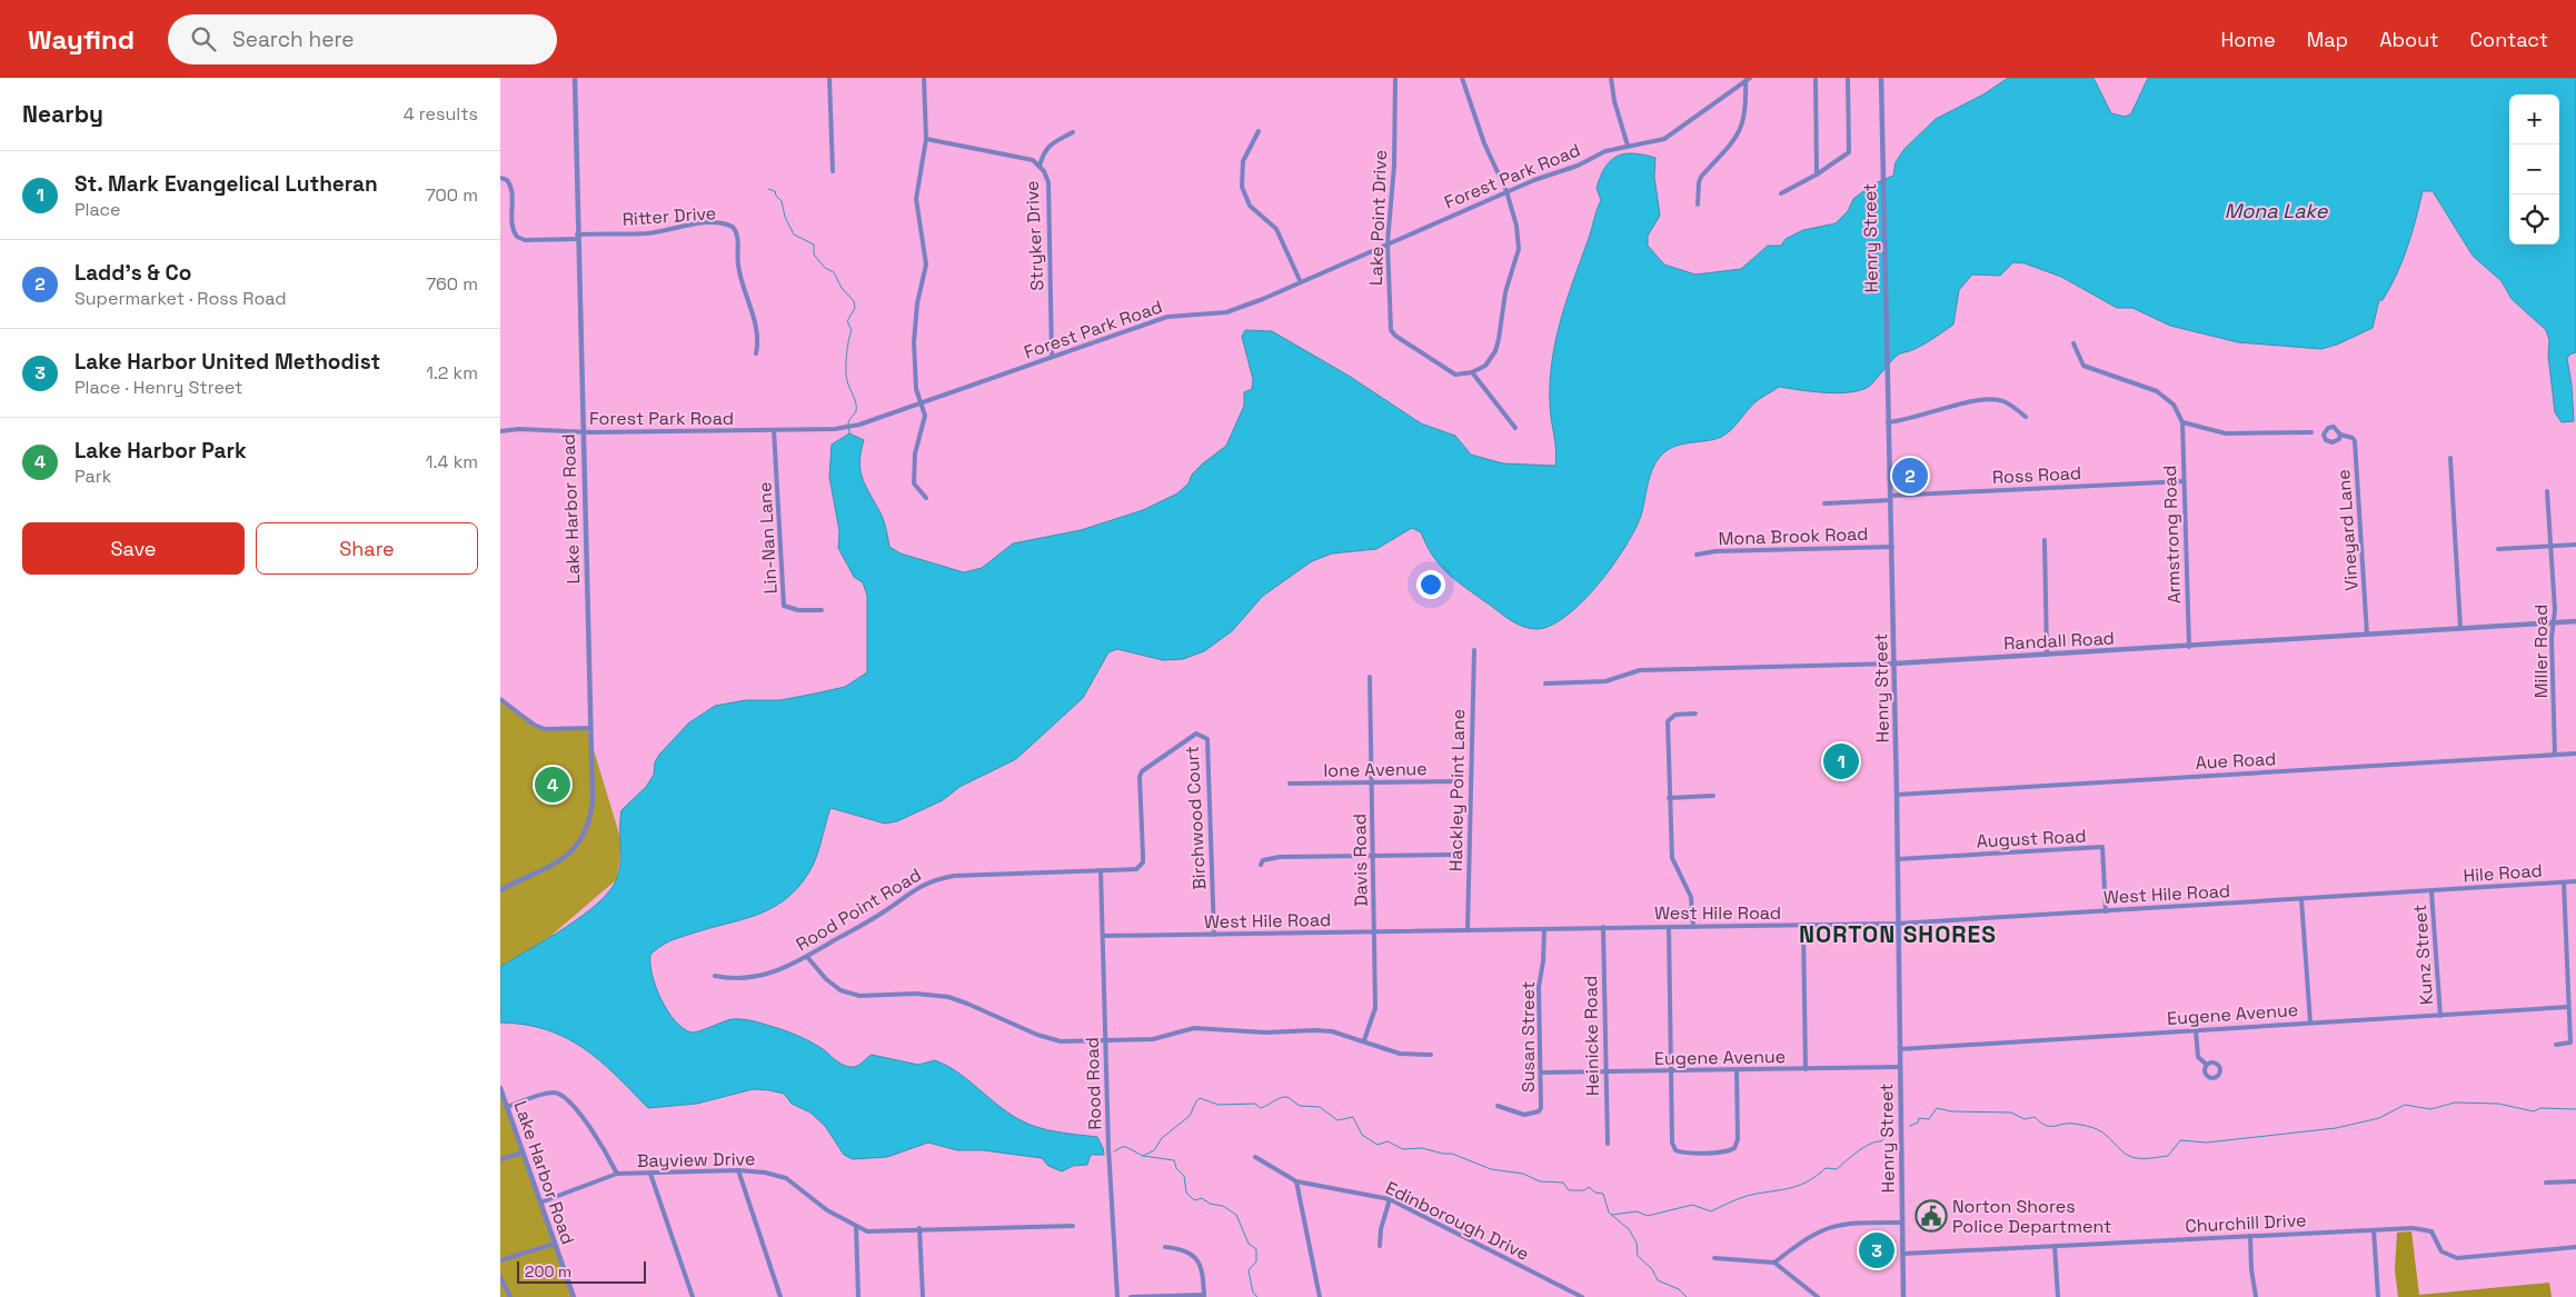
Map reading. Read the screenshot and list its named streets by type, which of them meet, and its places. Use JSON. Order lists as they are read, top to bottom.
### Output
{
  "streets": {
    "street": [
      "Forest Park Road",
      "Ritter Drive",
      "Lake Point Drive",
      "Stryker Drive",
      "Henry Street",
      "Ross Road",
      "Lake Harbor Road",
      "Vineyard Lane",
      "Armstrong Road",
      "Mona Brook Road",
      "Lin-Nan Lane",
      "Randall Road",
      "Miller Road",
      "Aue Road",
      "Ione Avenue",
      "Hackley Point Lane",
      "Birchwood Court",
      "August Road",
      "Davis Road",
      "Hile Road",
      "West Hile Road",
      "Rood Point Road",
      "Kunz Street",
      "Eugene Avenue",
      "Heinicke Road",
      "Susan Street",
      "Rood Road",
      "Bayview Drive",
      "Edinborough Drive",
      "Churchill Drive"
    ]
  },
  "crossings": [
    ["Forest Park Road", "Lake Point Drive"],
    ["Forest Park Road", "Stryker Drive"],
    ["Forest Park Road", "Lake Harbor Road"],
    ["Forest Park Road", "Lin-Nan Lane"],
    ["Ritter Drive", "Lake Harbor Road"],
    ["Henry Street", "Ross Road"],
    ["Henry Street", "Mona Brook Road"],
    ["Henry Street", "Randall Road"],
    ["Henry Street", "Aue Road"],
    ["Henry Street", "August Road"],
    ["Henry Street", "West Hile Road"],
    ["Henry Street", "Eugene Avenue"],
    ["Henry Street", "Churchill Drive"],
    ["Ross Road", "Armstrong Road"],
    ["Lake Harbor Road", "Bayview Drive"],
    ["Vineyard Lane", "Randall Road"],
    ["Armstrong Road", "Randall Road"],
    ["Randall Road", "Miller Road"],
    ["Miller Road", "Aue Road"],
    ["Ione Avenue", "Davis Road"],
    ["Hackley Point Lane", "West Hile Road"],
    ["Birchwood Court", "West Hile Road"],
    ["Birchwood Court", "Rood Point Road"],
    ["August Road", "West Hile Road"],
    ["Davis Road", "West Hile Road"],
    ["Hile Road", "West Hile Road"],
    ["Hile Road", "Kunz Street"],
    ["West Hile Road", "Kunz Street"],
    ["West Hile Road", "Heinicke Road"],
    ["West Hile Road", "Susan Street"],
    ["West Hile Road", "Rood Road"],
    ["Rood Point Road", "Rood Road"],
    ["Kunz Street", "Eugene Avenue"],
    ["Eugene Avenue", "Heinicke Road"],
    ["Eugene Avenue", "Susan Street"]
  ],
  "districts": ["NORTON SHORES"],
  "water": ["Mona Lake"],
  "places": {
    "public building": ["Norton Shores Police Department"]
  },
  "scale_bar": "200 m",
  "page": {
    "header": "Wayfind",
    "search": "Search here",
    "nav": [
      "Home",
      "Map",
      "About",
      "Contact"
    ],
    "heading": ["Nearby", "4 results"],
    "map_buttons": ["+", "−"],
    "list": [
      {
        "mark": "1",
        "name": "St. Mark Evangelical Lutheran",
        "note": "Place",
        "value": "700 m"
      },
      {
        "mark": "2",
        "name": "Ladd's & Co",
        "note": "Supermarket · Ross Road",
        "value": "760 m"
      },
      {
        "mark": "3",
        "name": "Lake Harbor United Methodist",
        "note": "Place · Henry Street",
        "value": "1.2 km"
      },
      {
        "mark": "4",
        "name": "Lake Harbor Park",
        "note": "Park",
        "value": "1.4 km"
      }
    ],
    "pins": [
      "2",
      "1",
      "4",
      "3"
    ],
    "buttons": ["Save", "Share"],
    "scale": "200 m"
  }
}
